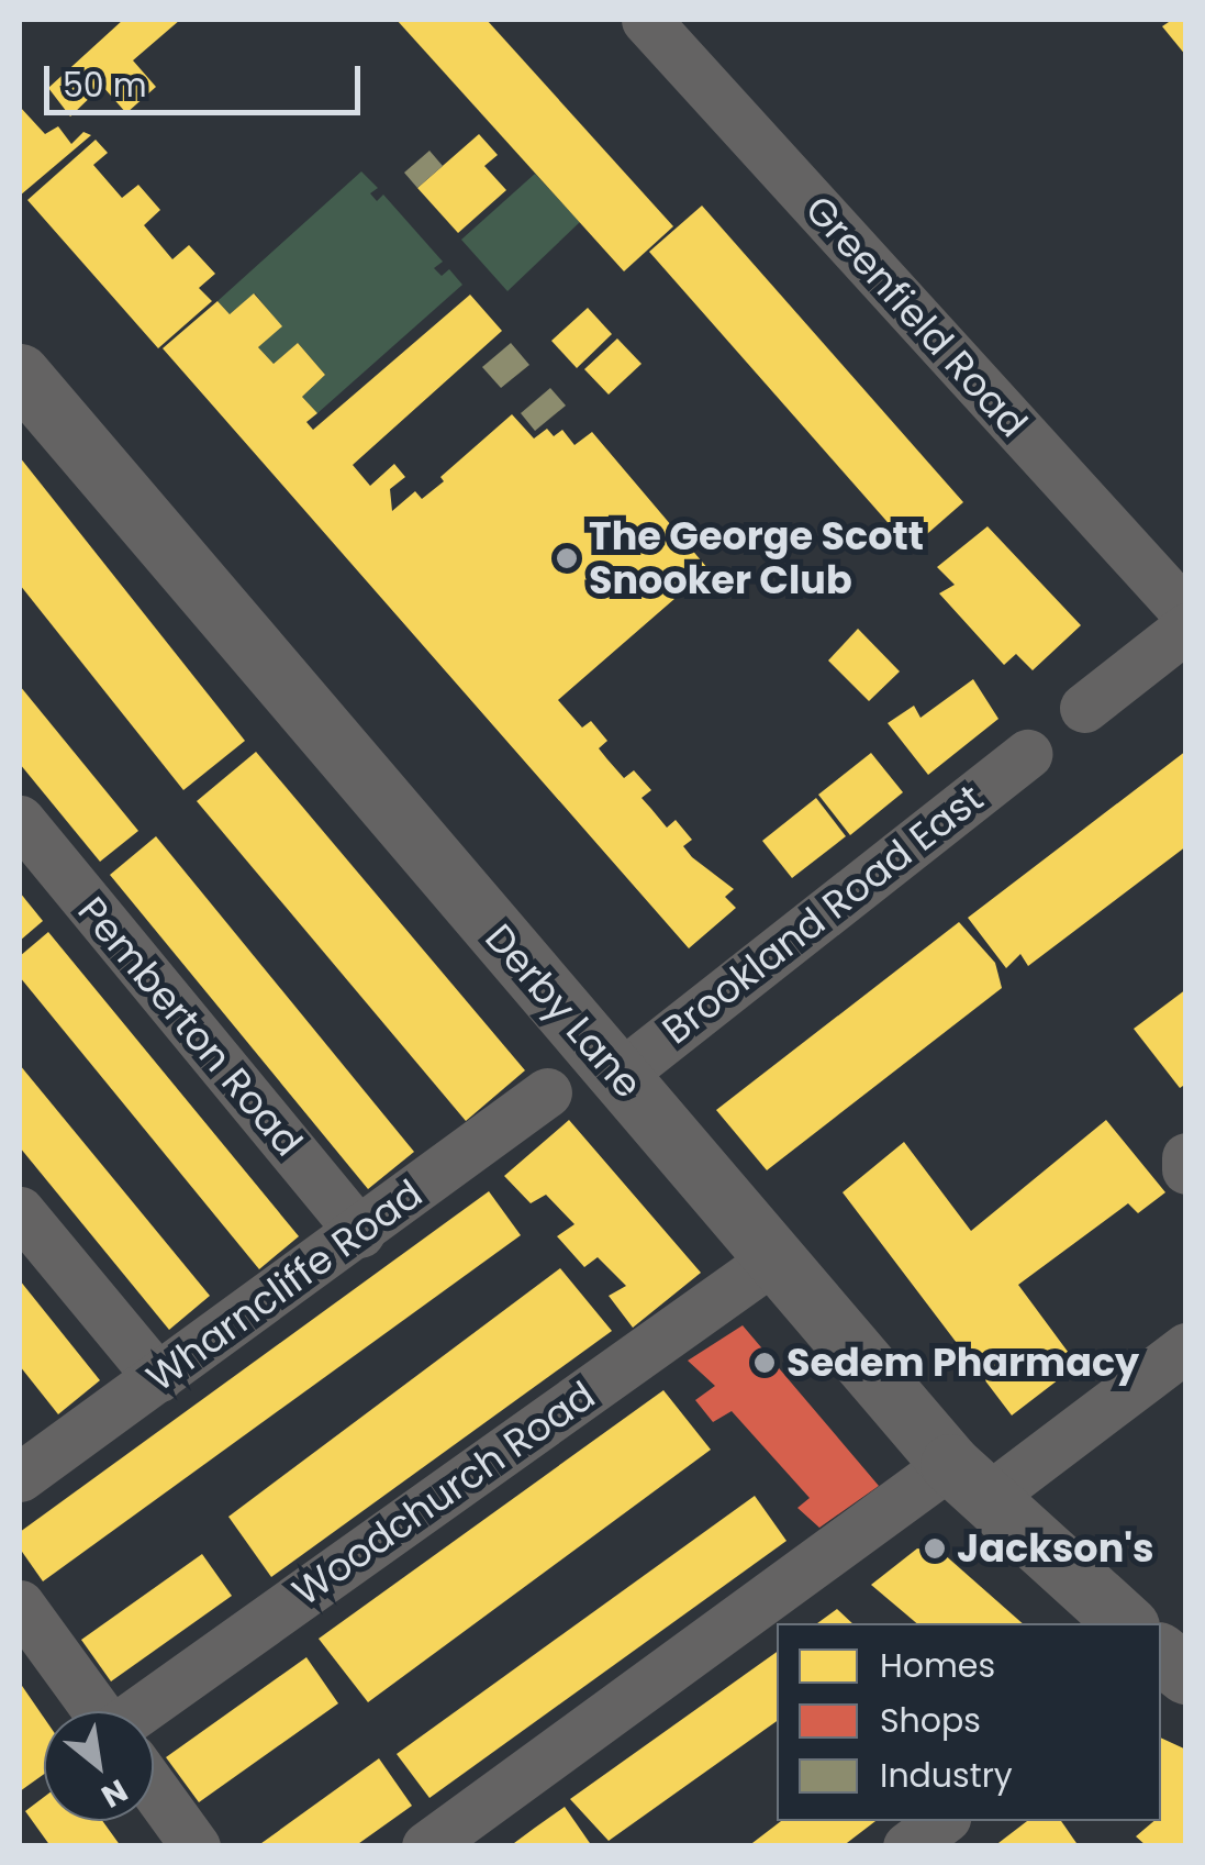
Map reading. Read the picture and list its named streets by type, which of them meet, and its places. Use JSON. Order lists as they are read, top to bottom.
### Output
{
  "streets": {
    "street": [
      "Greenfield Road",
      "Brookland Road East",
      "Derby Lane",
      "Pemberton Road",
      "Wharncliffe Road",
      "Woodchurch Road"
    ]
  },
  "crossings": [
    ["Brookland Road East", "Derby Lane"],
    ["Derby Lane", "Woodchurch Road"],
    ["Pemberton Road", "Wharncliffe Road"]
  ],
  "places": ["The George Scott Snooker Club", "Sedem Pharmacy", "Jackson's"],
  "legend": ["Homes", "Shops", "Industry"],
  "scale_bar": "50 m",
  "north": "bottom right"
}
